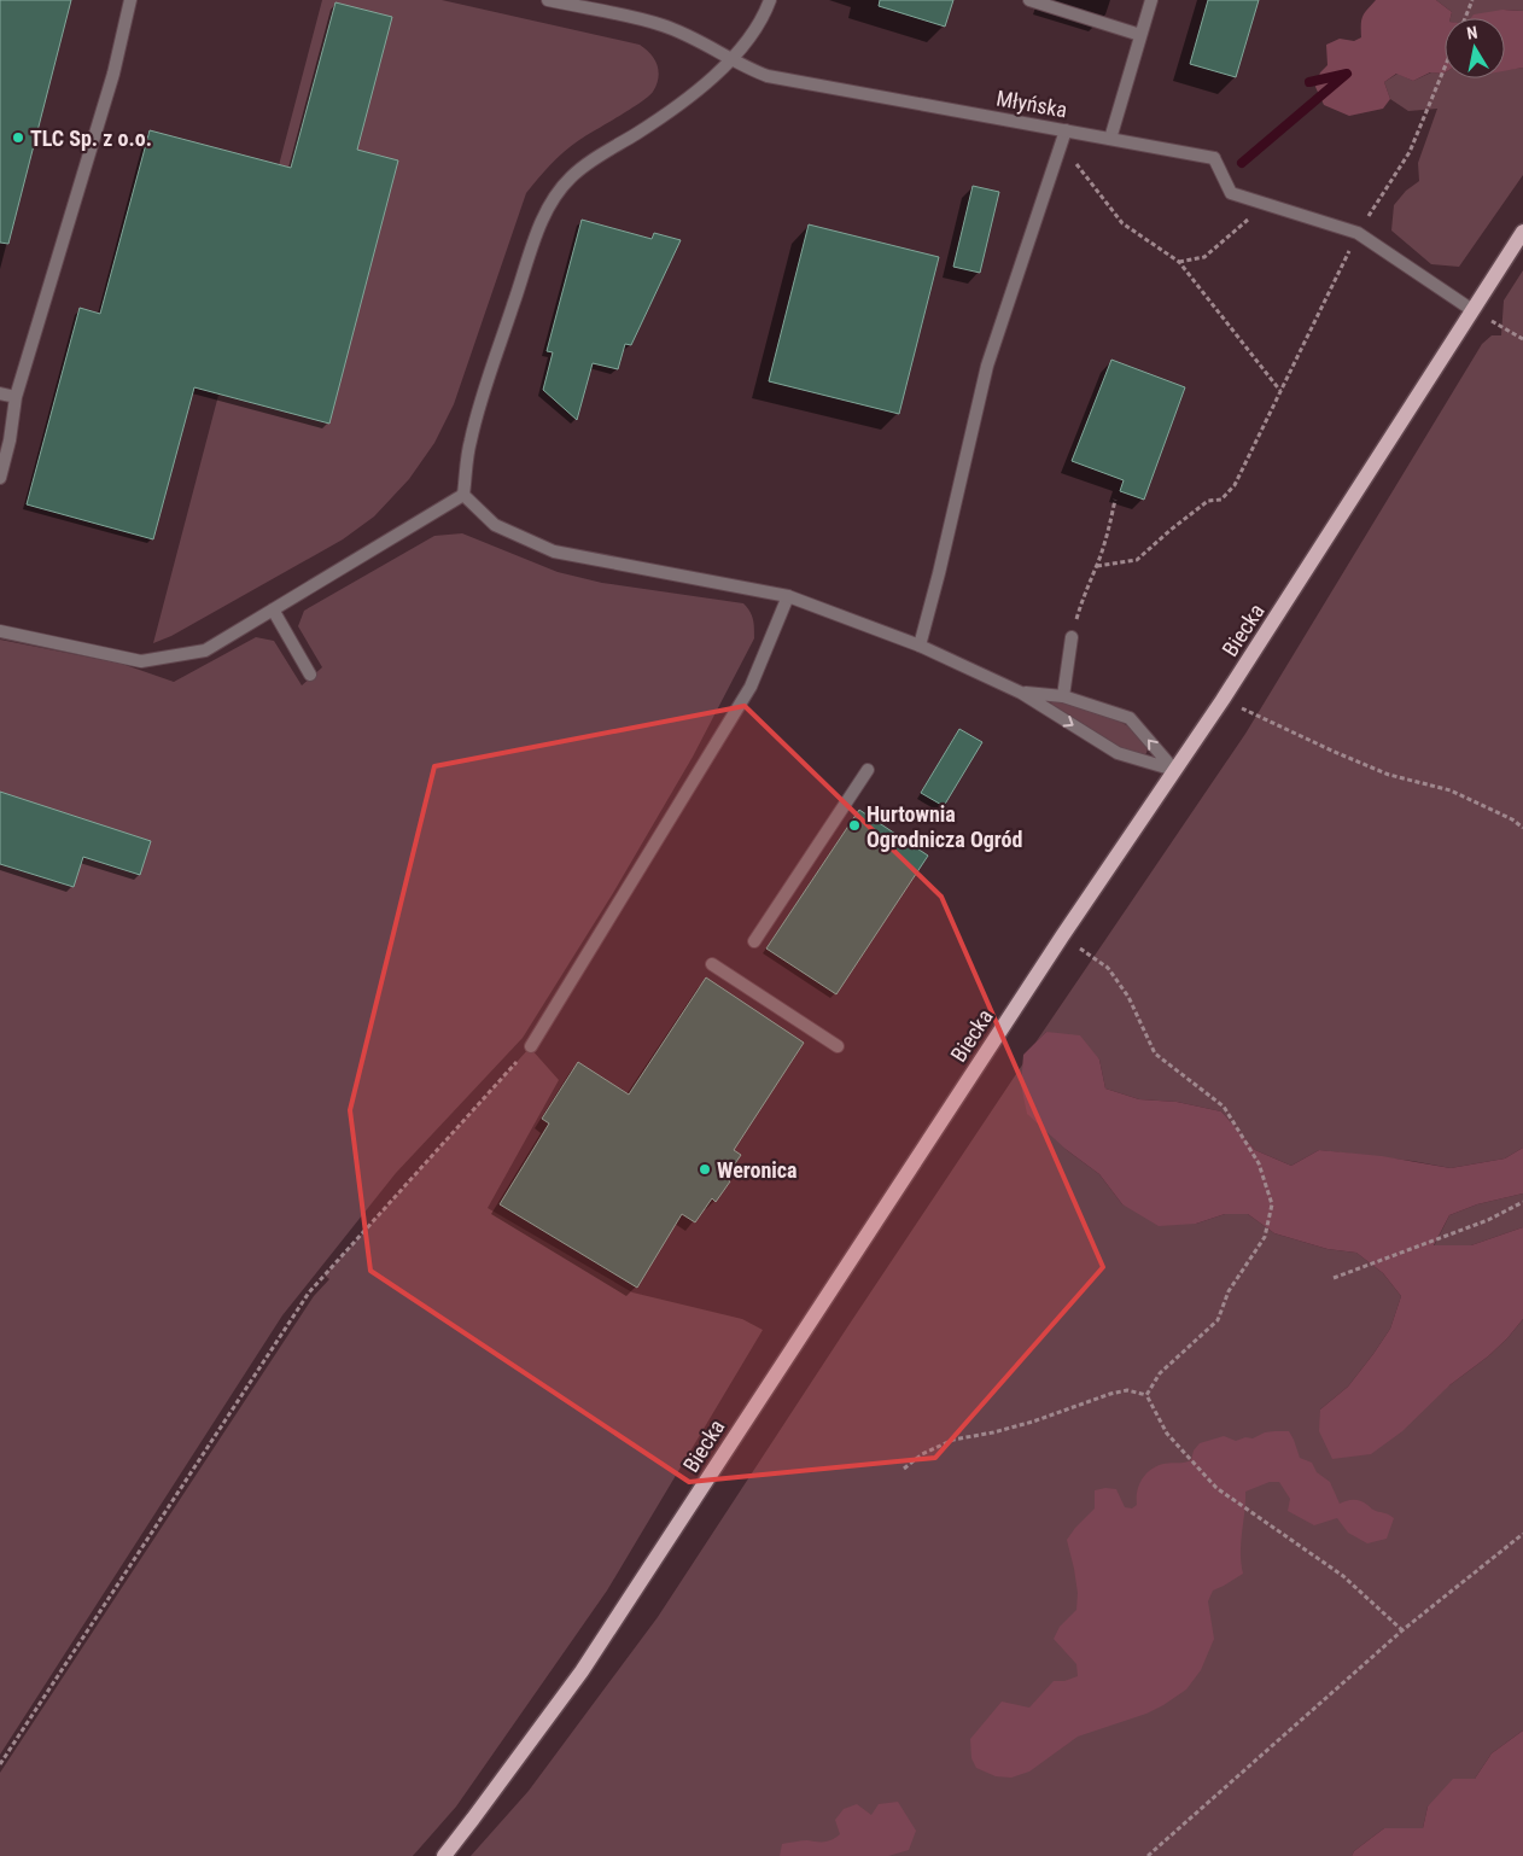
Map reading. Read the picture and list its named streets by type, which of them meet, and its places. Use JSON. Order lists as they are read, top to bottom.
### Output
{
  "streets": {
    "main road": ["Biecka"],
    "street": ["Młyńska"]
  },
  "crossings": [
    ["Młyńska", "Biecka"]
  ],
  "places": ["TLC Sp. z o.o.", "Hurtownia Ogrodnicza Ogród", "Weronica"],
  "north": "top"
}
